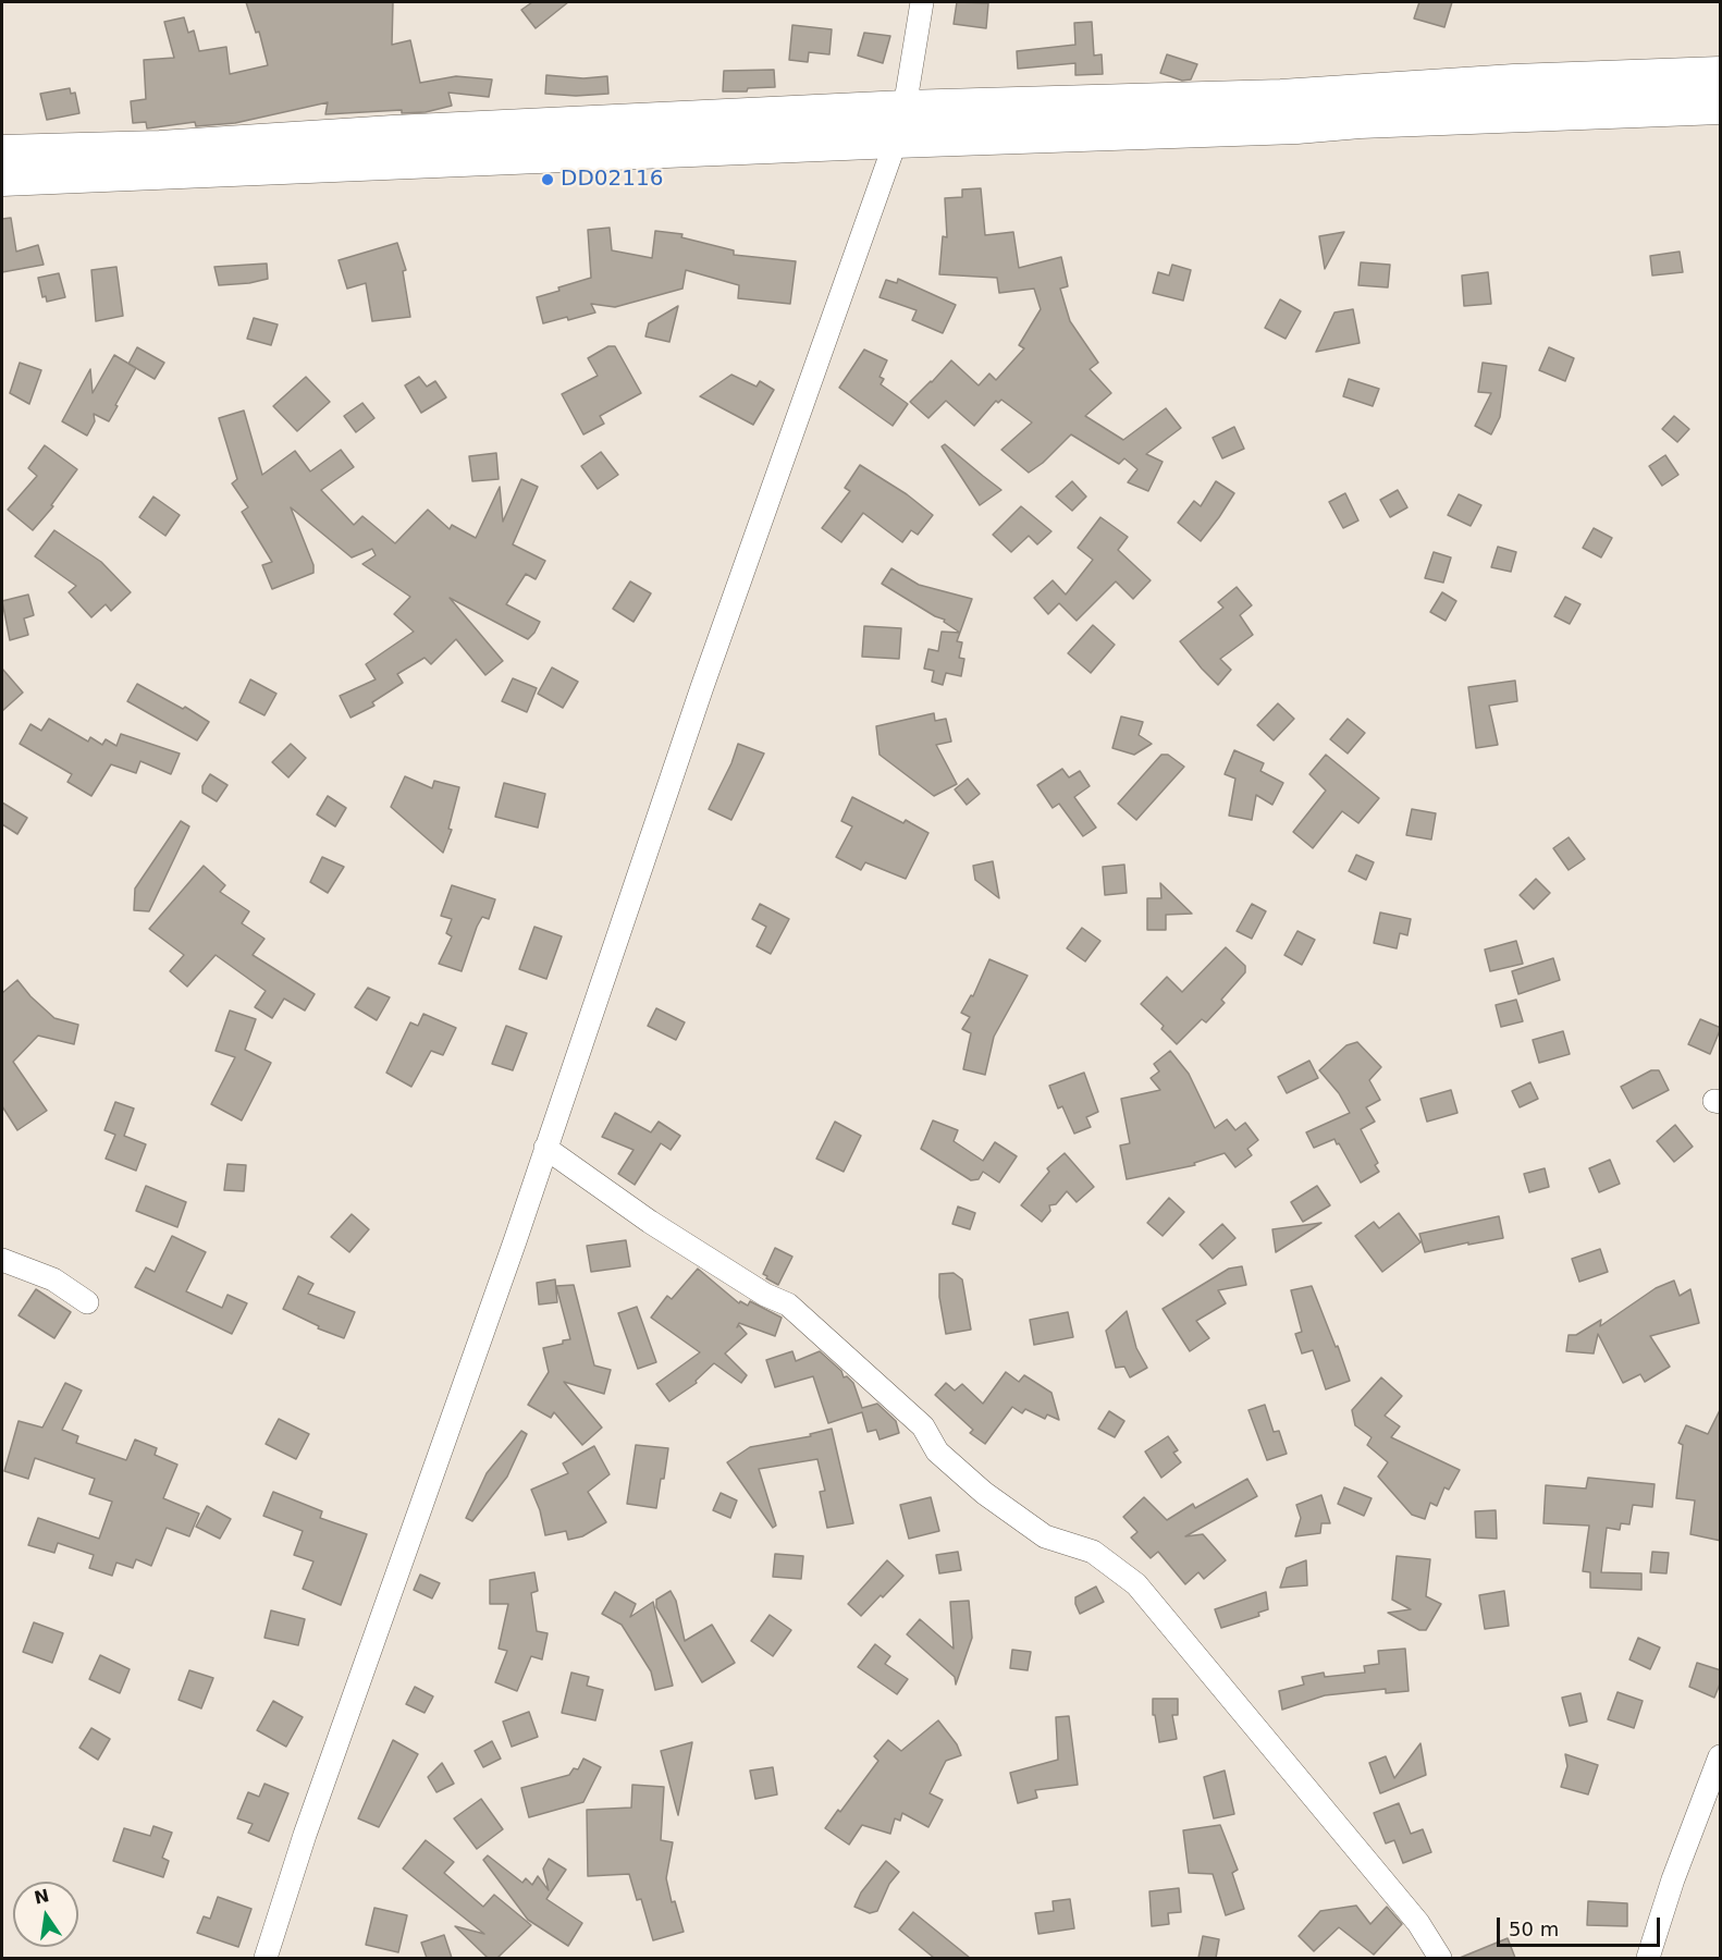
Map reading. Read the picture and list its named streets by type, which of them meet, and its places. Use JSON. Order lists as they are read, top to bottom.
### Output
{
  "places": ["DD02116"],
  "scale_bar": "50 m",
  "north": "top"
}
